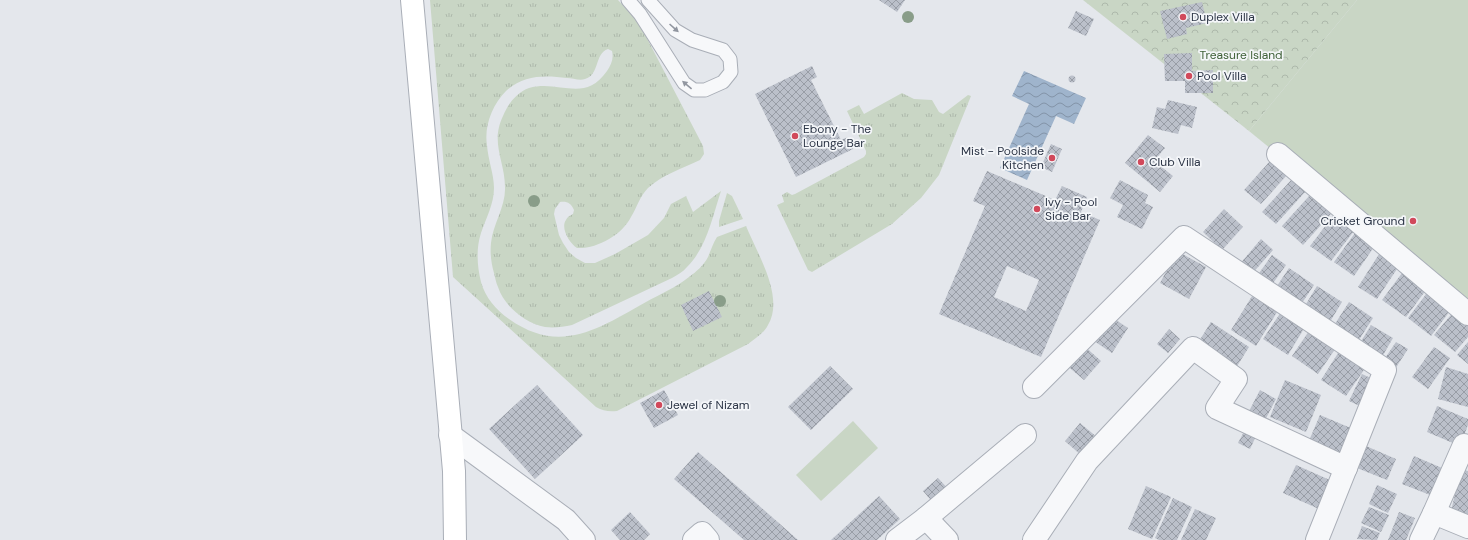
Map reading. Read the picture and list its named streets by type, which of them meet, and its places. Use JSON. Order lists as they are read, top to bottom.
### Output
{
  "parks": ["Treasure Island"],
  "places": [
    "Duplex Villa",
    "Pool Villa",
    "Ebony - The Lounge Bar",
    "Mist - Poolside Kitchen",
    "Club Villa",
    "Ivy - Pool Side Bar",
    "Cricket Ground",
    "Jewel of Nizam"
  ]
}
